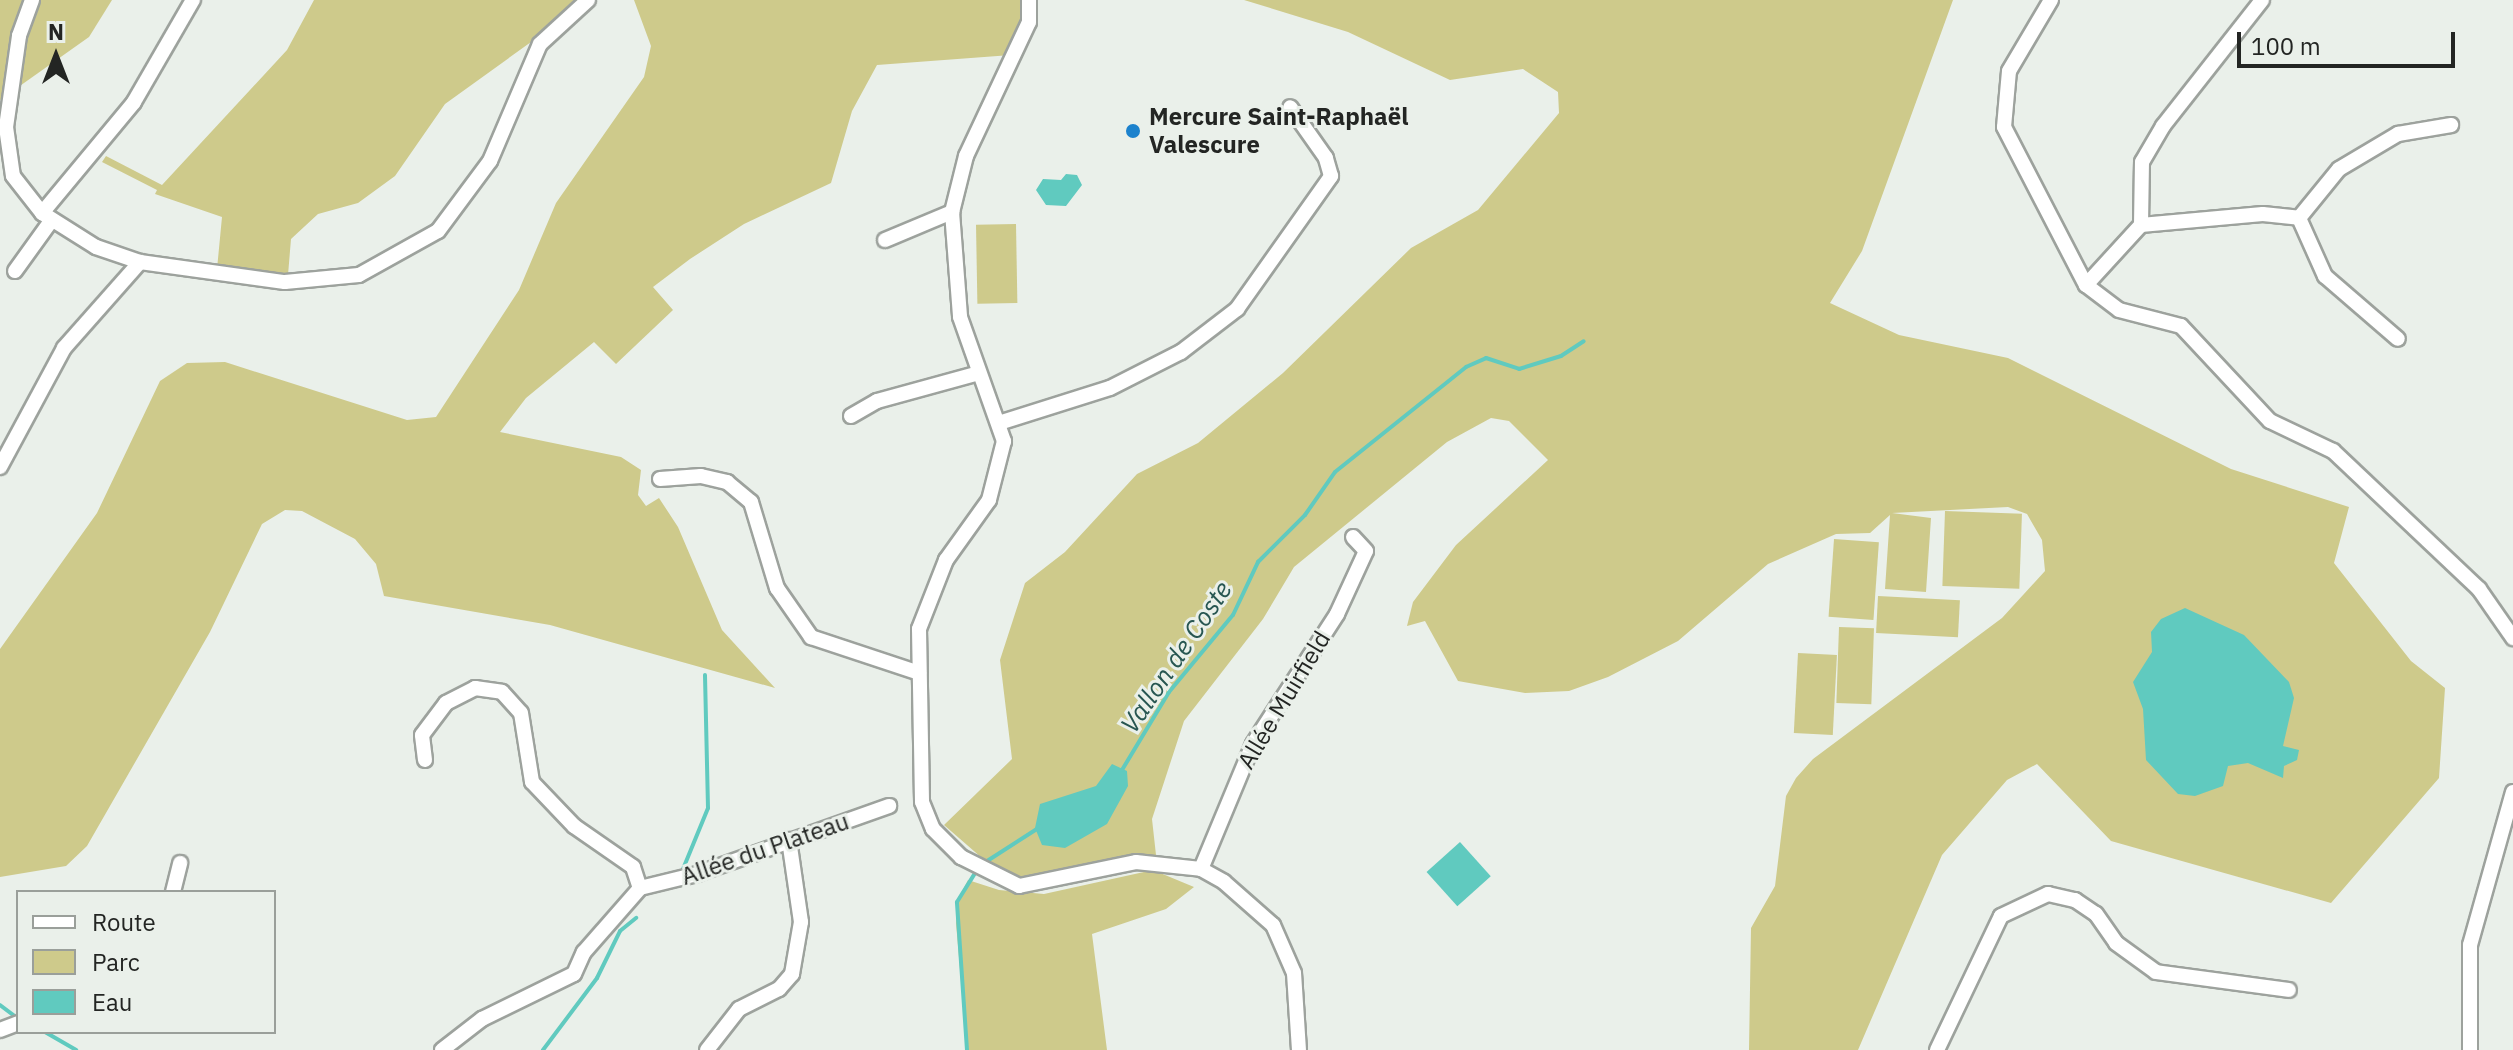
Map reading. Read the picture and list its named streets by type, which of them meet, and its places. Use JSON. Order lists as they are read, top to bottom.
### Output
{
  "streets": {
    "street": ["Allée Muirfield", "Allée du Plateau"]
  },
  "water": ["Vallon de Coste"],
  "places": ["Mercure Saint-Raphaël Valescure"],
  "legend": ["Route", "Parc", "Eau"],
  "scale_bar": "100 m",
  "north": "top"
}
